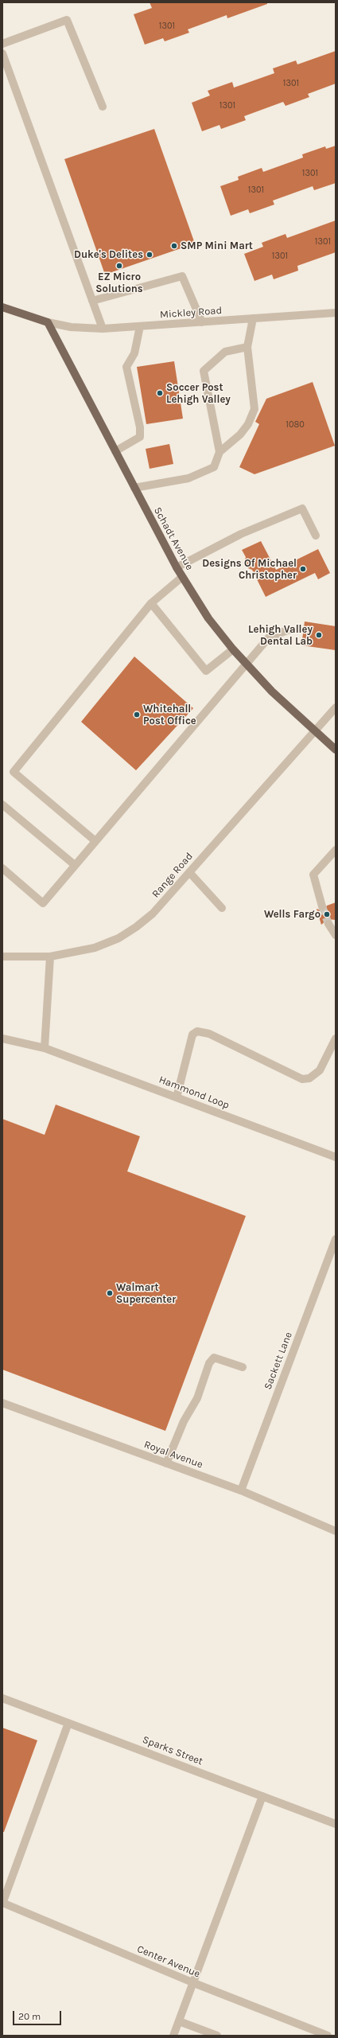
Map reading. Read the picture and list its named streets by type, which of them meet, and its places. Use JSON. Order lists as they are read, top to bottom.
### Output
{
  "streets": {
    "main road": ["Schadt Avenue"],
    "street": [
      "Mickley Road",
      "Range Road",
      "Hammond Loop",
      "Sackett Lane",
      "Royal Avenue",
      "Sparks Street",
      "Center Avenue"
    ]
  },
  "crossings": [
    ["Mickley Road", "Schadt Avenue"],
    ["Schadt Avenue", "Range Road"],
    ["Sackett Lane", "Royal Avenue"]
  ],
  "places": [
    "SMP Mini Mart",
    "Duke's Delites",
    "EZ Micro Solutions",
    "Soccer Post Lehigh Valley",
    "Designs Of Michael Christopher",
    "Lehigh Valley Dental Lab",
    "Whitehall Post Office",
    "Wells Fargo",
    "Walmart Supercenter"
  ],
  "house_numbers": [
    "1301",
    "1301",
    "1301",
    "1301",
    "1301",
    "1301",
    "1301",
    "1080"
  ],
  "scale_bar": "20 m"
}
